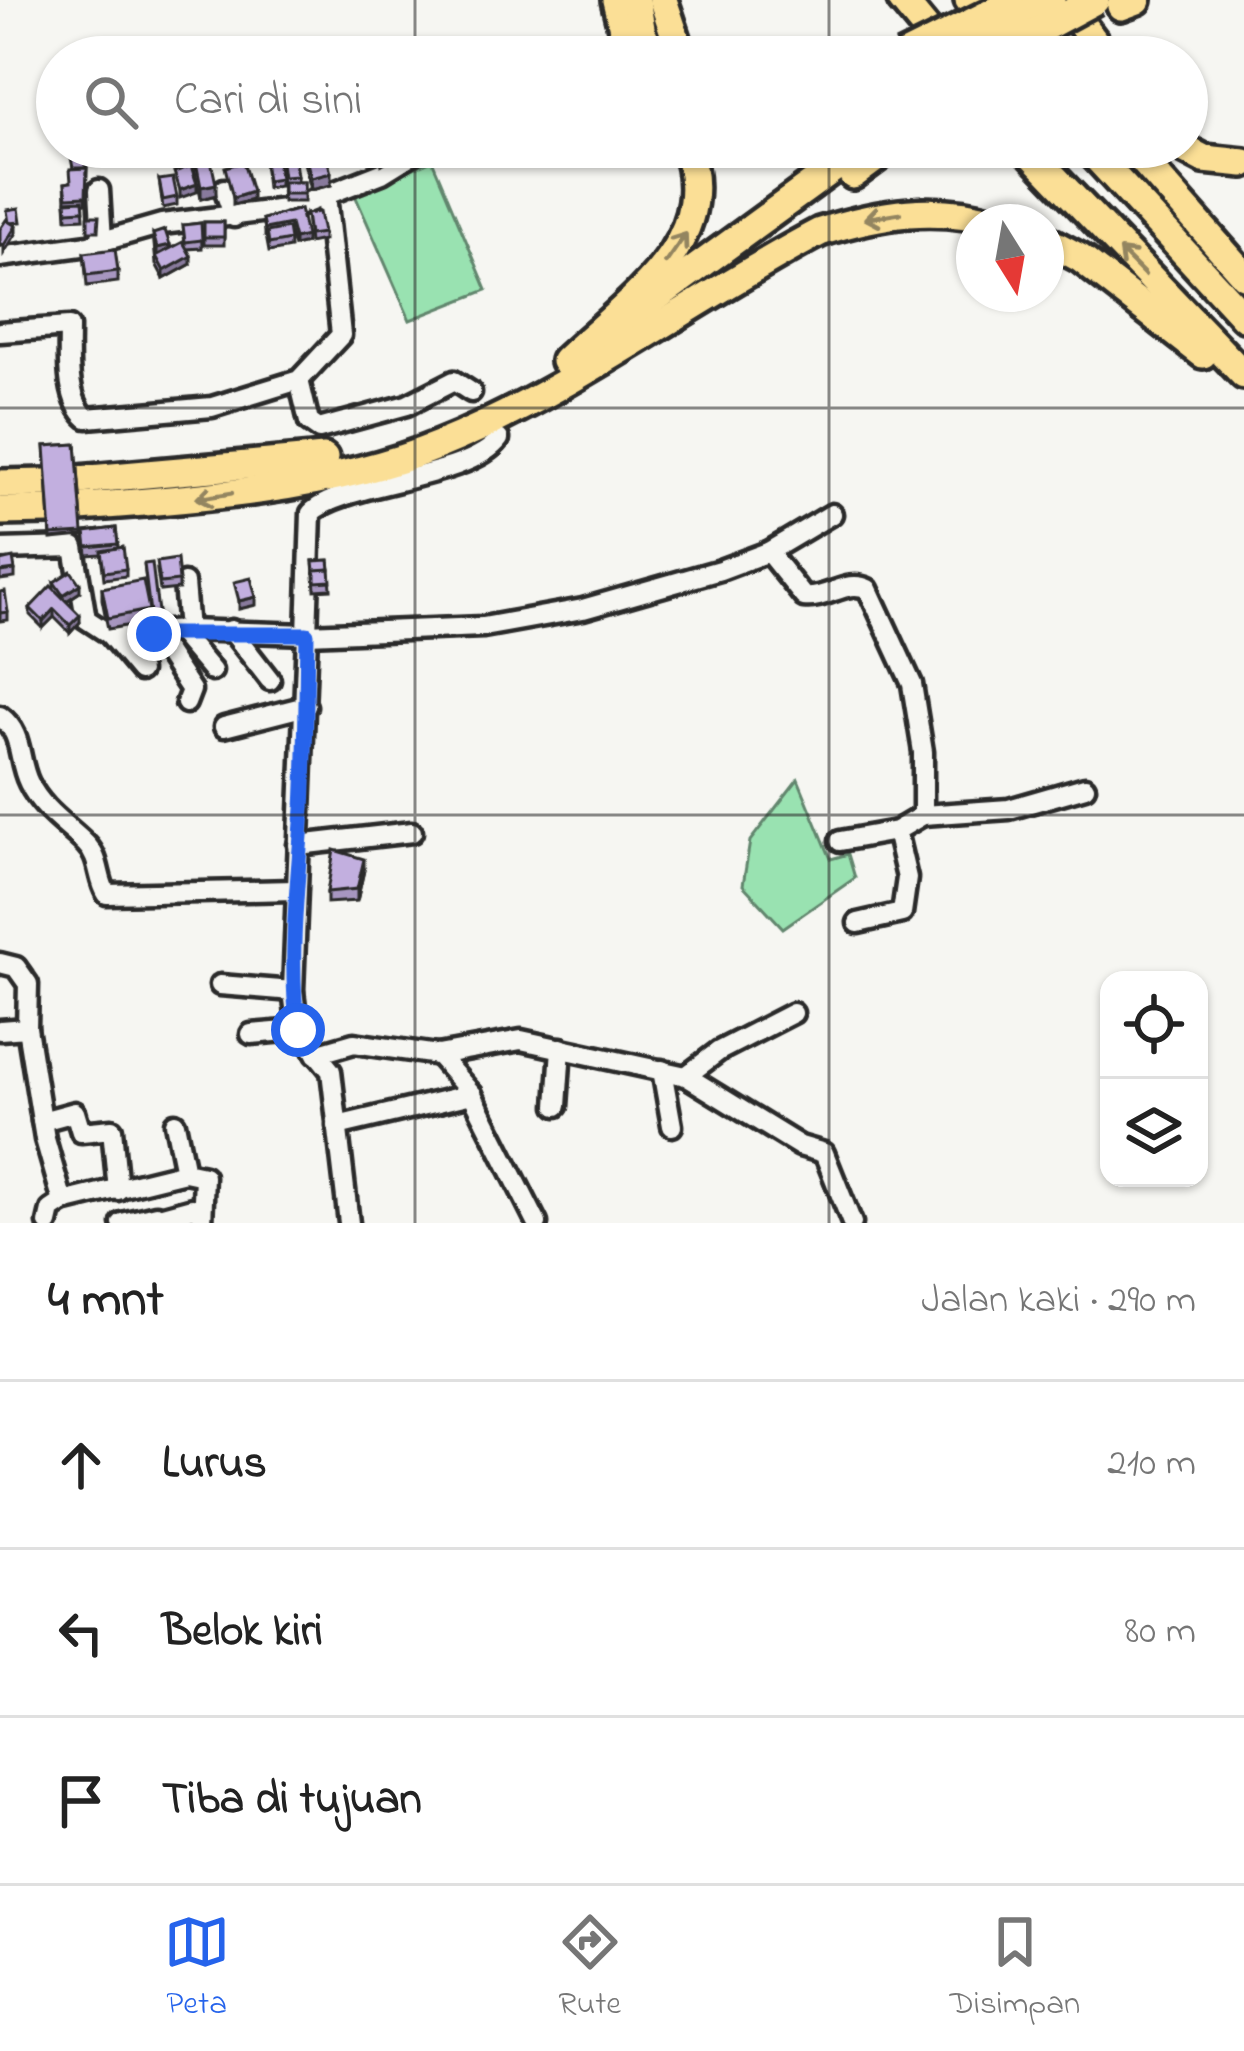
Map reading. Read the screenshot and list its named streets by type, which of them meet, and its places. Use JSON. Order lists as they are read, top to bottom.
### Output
{
  "north": "bottom",
  "page": {
    "search": "Cari di sini",
    "heading": ["4 mnt", "Jalan kaki · 290 m"],
    "list": [
      ["Lurus", "210 m"],
      ["Belok kiri", "80 m"],
      "Tiba di tujuan"
    ],
    "nav": ["Peta", "Rute", "Disimpan"]
  }
}
